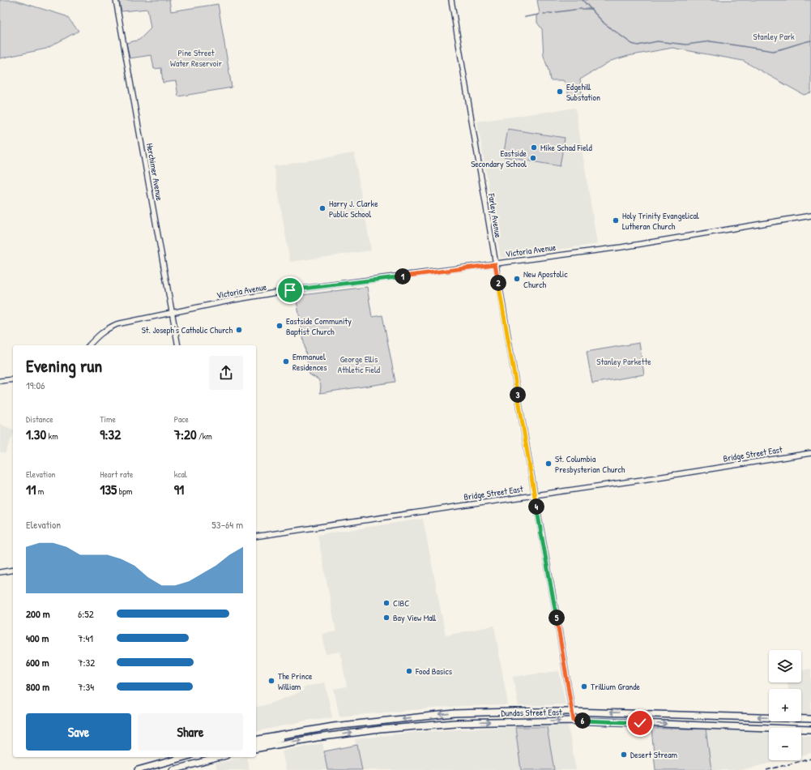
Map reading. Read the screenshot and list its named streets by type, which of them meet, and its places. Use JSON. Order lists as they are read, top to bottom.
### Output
{
  "streets": {
    "main road": ["Dundas Street East"],
    "street": [
      "Herchimer Avenue",
      "Farley Avenue",
      "Victoria Avenue",
      "Bridge Street East"
    ]
  },
  "crossings": [
    ["Herchimer Avenue", "Victoria Avenue"],
    ["Farley Avenue", "Victoria Avenue"],
    ["Farley Avenue", "Bridge Street East"],
    ["Farley Avenue", "Dundas Street East"]
  ],
  "parks": [
    "Stanley Park",
    "Pine Street Water Reservoir",
    "George Ellis Athletic Field",
    "Stanley Parkette"
  ],
  "places": [
    "Edgehill Substation",
    "Mike Schad Field",
    "Eastside Secondary School",
    "Harry J. Clarke Public School",
    "Holy Trinity Evangelical Lutheran Church",
    "New Apostolic Church",
    "Eastside Community Baptist Church",
    "St. Joseph's Catholic Church",
    "Emmanuel Residences",
    "St. Columbia Presbysterian Church",
    "CIBC",
    "Bay View Mall",
    "Food Basics",
    "The Prince William",
    "Trillium Grande",
    "Desert Stream"
  ],
  "page": {
    "pins": [
      "1",
      "2",
      "3",
      "4",
      "5",
      "6"
    ],
    "heading": ["Evening run", "19:06"],
    "stats": [
      ["Distance", "1.30 km"],
      ["Time", "9:32"],
      ["Pace", "7:20 /km"],
      ["Elevation", "11 m"],
      ["Heart rate", "135 bpm"],
      ["kcal", "91"]
    ],
    "chart": ["Elevation", "53–64 m"],
    "list": [
      {
        "name": "200 m",
        "note": "6:52"
      },
      {
        "name": "400 m",
        "note": "7:41"
      },
      {
        "name": "600 m",
        "note": "7:32"
      },
      {
        "name": "800 m",
        "note": "7:34"
      }
    ],
    "map_buttons": ["+", "−"],
    "buttons": ["Save", "Share"]
  }
}
